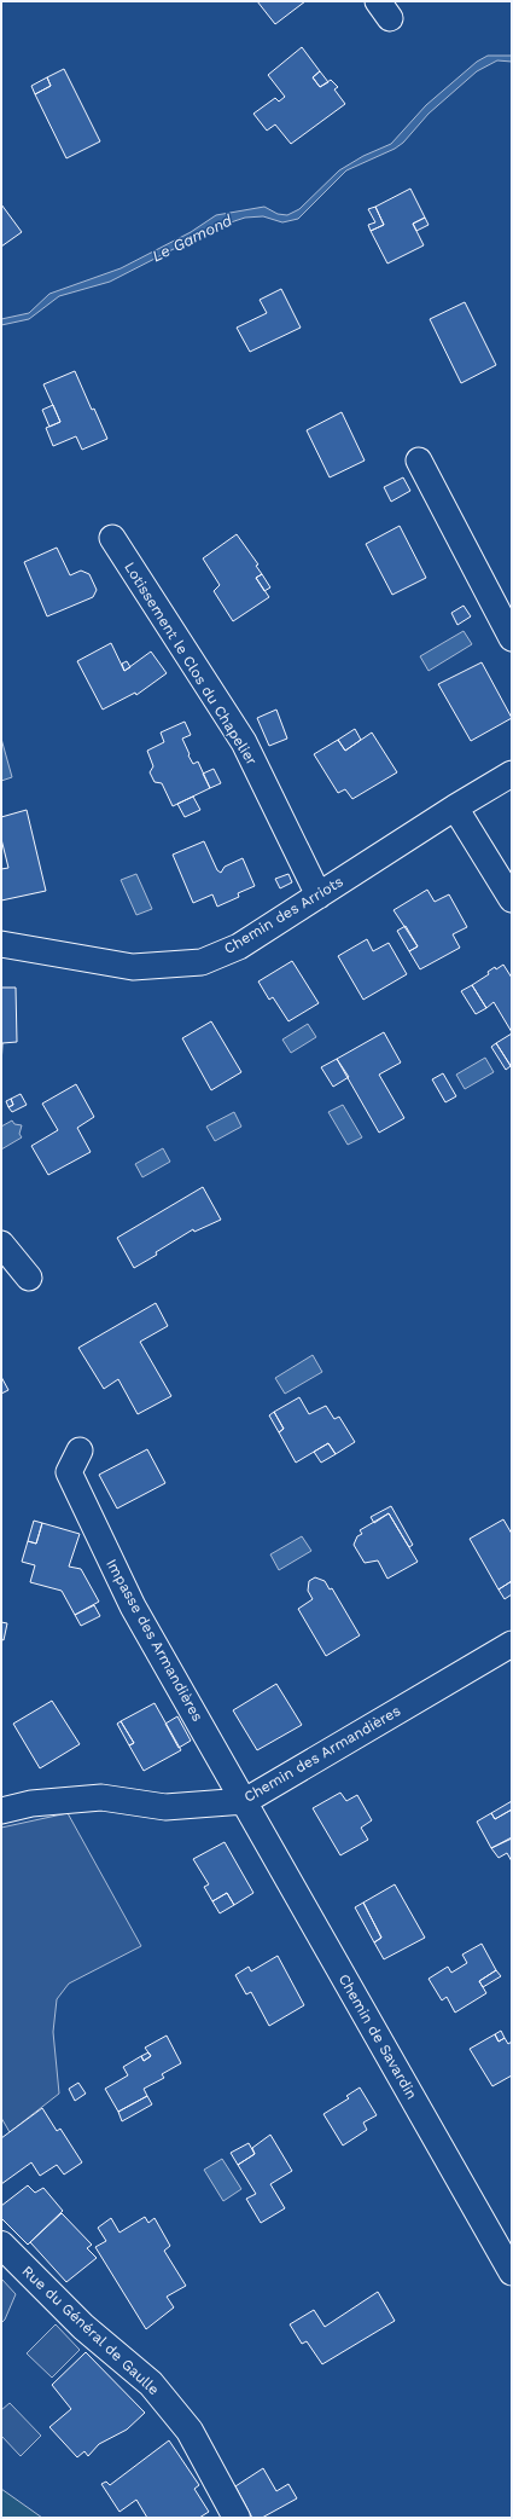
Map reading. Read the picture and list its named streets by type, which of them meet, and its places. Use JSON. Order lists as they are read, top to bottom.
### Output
{
  "streets": {
    "main road": ["Rue du Général de Gaulle"],
    "street": [
      "Lotissement le Clos du Chapelier",
      "Chemin des Arriots",
      "Impasse des Armandières",
      "Chemin des Armandières",
      "Chemin de Savardin"
    ]
  },
  "crossings": [
    ["Lotissement le Clos du Chapelier", "Chemin des Arriots"],
    ["Impasse des Armandières", "Chemin des Armandières"],
    ["Impasse des Armandières", "Chemin de Savardin"],
    ["Chemin des Armandières", "Chemin de Savardin"]
  ],
  "water": ["Le Gamond"]
}
